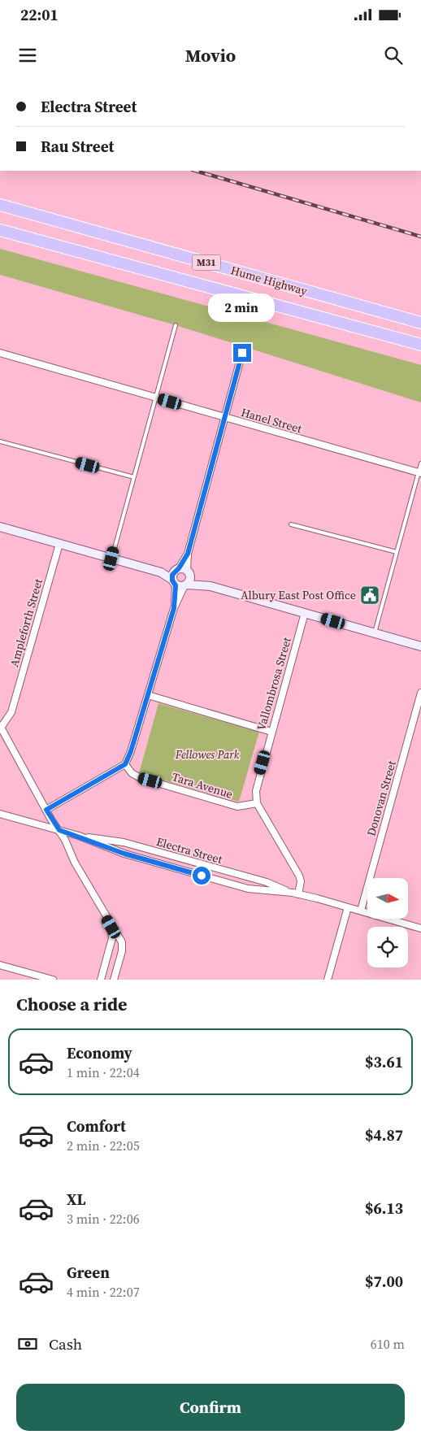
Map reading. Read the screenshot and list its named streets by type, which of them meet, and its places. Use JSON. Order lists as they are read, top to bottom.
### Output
{
  "streets": {
    "highway": ["M31", "Hume Highway"],
    "street": [
      "Hanel Street",
      "Ampleforth Street",
      "Vallombrosa Street",
      "Tara Avenue",
      "Donovan Street",
      "Electra Street"
    ]
  },
  "crossings": [
    ["Vallombrosa Street", "Tara Avenue"],
    ["Donovan Street", "Electra Street"]
  ],
  "parks": ["Fellowes Park"],
  "places": {
    "public building": ["Albury East Post Office"]
  },
  "north": "right",
  "page": {
    "status": "22:01",
    "header": "Movio",
    "banner": ["Electra Street", "Rau Street"],
    "bubble": "2 min",
    "heading": "Choose a ride",
    "list": [
      {
        "name": "Economy",
        "note": "1 min · 22:04",
        "value": "$3.61"
      },
      {
        "name": "Comfort",
        "note": "2 min · 22:05",
        "value": "$4.87"
      },
      {
        "name": "XL",
        "note": "3 min · 22:06",
        "value": "$6.13"
      },
      {
        "name": "Green",
        "note": "4 min · 22:07",
        "value": "$7.00"
      }
    ],
    "pay": ["Cash", "610 m"],
    "buttons": "Confirm"
  }
}
